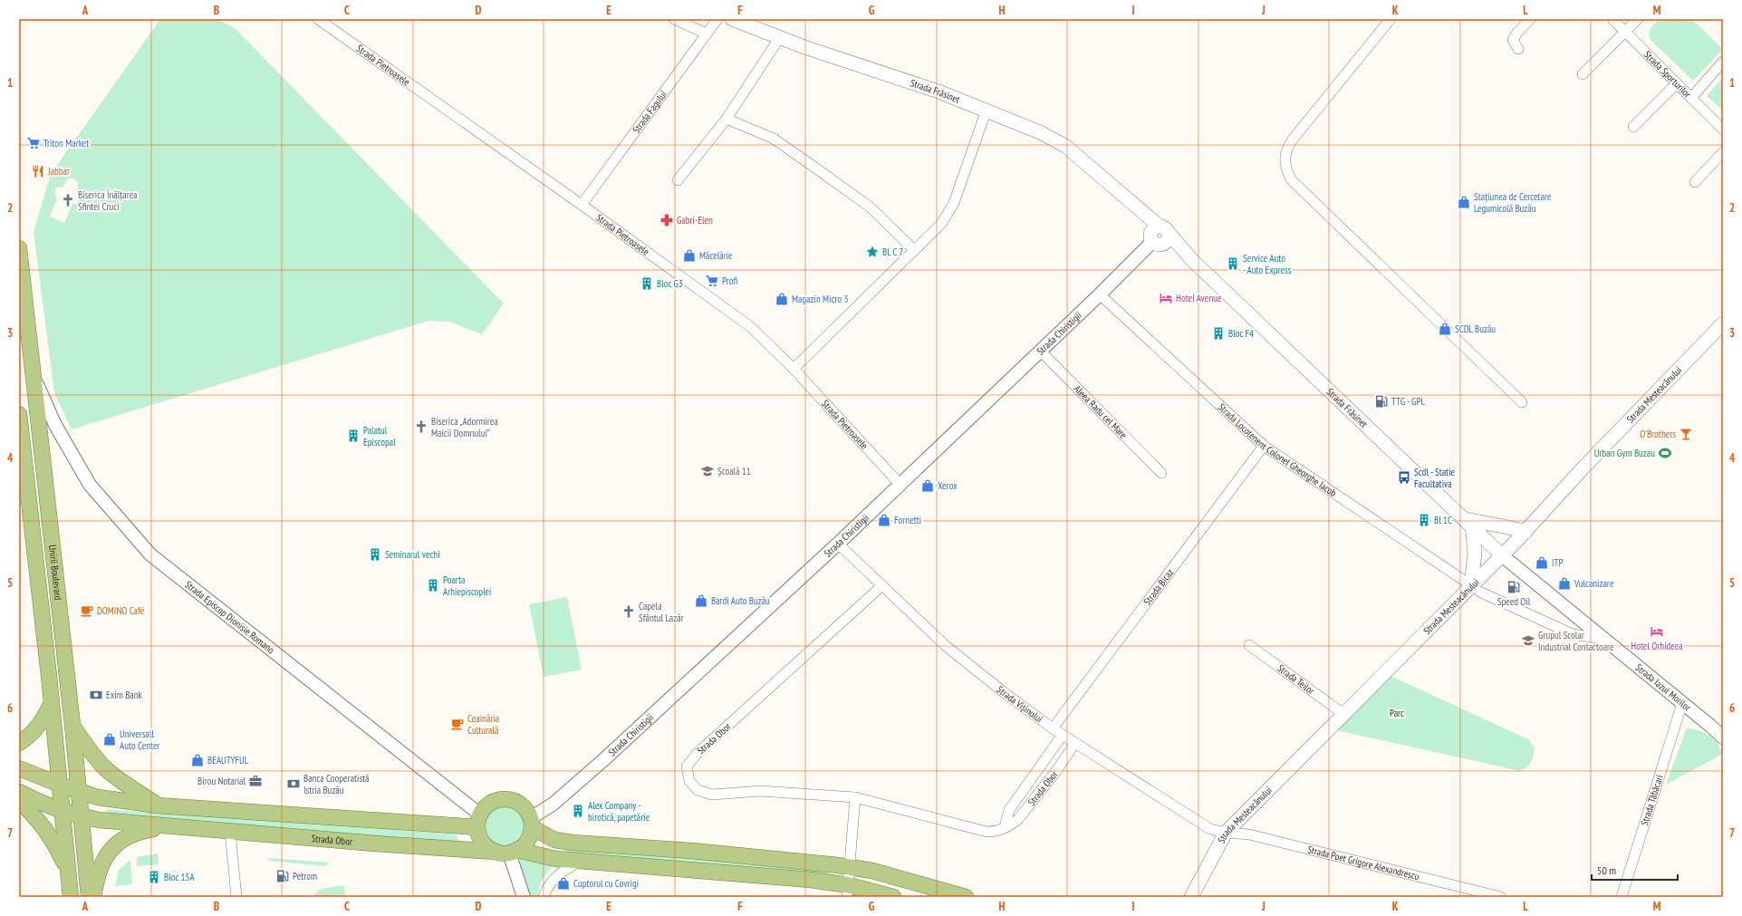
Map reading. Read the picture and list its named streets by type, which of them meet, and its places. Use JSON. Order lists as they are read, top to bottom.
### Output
{
  "streets": {
    "main road": [
      "Strada Frăsinet",
      "Strada Mesteacănului",
      "Unirii Boulevard",
      "Strada Obor"
    ],
    "street": [
      "Strada Pietroasele",
      "Strada Sporturilor",
      "Strada Fagului",
      "Strada Chiristigii",
      "Aleea Radu cel Mare",
      "Strada Locotenent Colonel Gheorghe Iacob",
      "Strada Bicaz",
      "Strada Episcop Dionisie Romano",
      "Strada Teilor",
      "Strada Iazul Morilor",
      "Strada Vișinului",
      "Strada Tăbăcari",
      "Strada Poet Grigore Alexandrescu"
    ]
  },
  "crossings": [
    ["Strada Pietroasele", "Strada Fagului"],
    ["Strada Pietroasele", "Strada Chiristigii"],
    ["Strada Frăsinet", "Strada Chiristigii"],
    ["Strada Frăsinet", "Strada Mesteacănului"],
    ["Strada Frăsinet", "Strada Iazul Morilor"],
    ["Strada Chiristigii", "Aleea Radu cel Mare"],
    ["Strada Chiristigii", "Strada Locotenent Colonel Gheorghe Iacob"],
    ["Strada Chiristigii", "Strada Episcop Dionisie Romano"],
    ["Strada Chiristigii", "Strada Vișinului"],
    ["Strada Chiristigii", "Strada Obor"],
    ["Strada Mesteacănului", "Strada Locotenent Colonel Gheorghe Iacob"],
    ["Strada Mesteacănului", "Strada Teilor"],
    ["Strada Mesteacănului", "Strada Iazul Morilor"],
    ["Strada Mesteacănului", "Strada Vișinului"],
    ["Strada Mesteacănului", "Strada Poet Grigore Alexandrescu"],
    ["Strada Locotenent Colonel Gheorghe Iacob", "Strada Bicaz"],
    ["Strada Locotenent Colonel Gheorghe Iacob", "Strada Iazul Morilor"],
    ["Unirii Boulevard", "Strada Episcop Dionisie Romano"],
    ["Strada Bicaz", "Strada Vișinului"],
    ["Strada Episcop Dionisie Romano", "Strada Obor"],
    ["Strada Iazul Morilor", "Strada Tăbăcari"],
    ["Strada Vișinului", "Strada Obor"],
    ["Strada Vișinului", "Strada Poet Grigore Alexandrescu"]
  ],
  "parks": ["Parc"],
  "places": {
    "supermarket": ["Triton Market", "Profi"],
    "restaurant": ["Jabbar"],
    "church": ["Biserica Înălțarea Sfintei Cruci", "Biserica „Adormirea Maicii Domnului”", "Capela Sfântul Lazăr"],
    "shop": [
      "Stațiunea de Cercetare Legumicolă Buzău",
      "Măcelărie",
      "Magazin Micro 3",
      "SCDL Buzău",
      "Xerox",
      "Fornetti",
      "ITP",
      "Vulcanizare",
      "Bardi Auto Buzău",
      "Universall Auto Center",
      "BEAUTYFUL",
      "Cuptorul cu Covrigi"
    ],
    "pharmacy": ["Gabri-Elen"],
    "place": ["Bl. C 7"],
    "building": [
      "Service Auto - Auto Express",
      "Bloc G3",
      "Bloc F4",
      "Palatul Episcopal",
      "Bl 1C",
      "Seminarul vechi",
      "Poarta Arhiepiscopiei",
      "Alex Company - birotică, papetărie",
      "Bloc 15A"
    ],
    "hotel": ["Hotel Avenue", "Hotel Orhideea"],
    "fuel station": ["TTG - GPL", "Speed Oil", "Petrom"],
    "bar": ["O'Brothers"],
    "sports": ["Urban Gym Buzau"],
    "school or university": ["Școală 11", "Grupul Scolar Industrial Contactoare"],
    "bus stop": ["Scdl - Statie Facultativa"],
    "cafe": ["DOMINO Café", "Ceainăria Culturală"],
    "bank": ["Exim Bank", "Banca Cooperatistă Istria Buzău"],
    "office": ["Birou Notarial"]
  },
  "scale_bar": "50 m",
  "grid": {
    "columns": [
      "A",
      "B",
      "C",
      "D",
      "E",
      "F",
      "G",
      "H",
      "I",
      "J",
      "K",
      "L",
      "M"
    ],
    "rows": [
      "1",
      "2",
      "3",
      "4",
      "5",
      "6",
      "7"
    ]
  }
}
